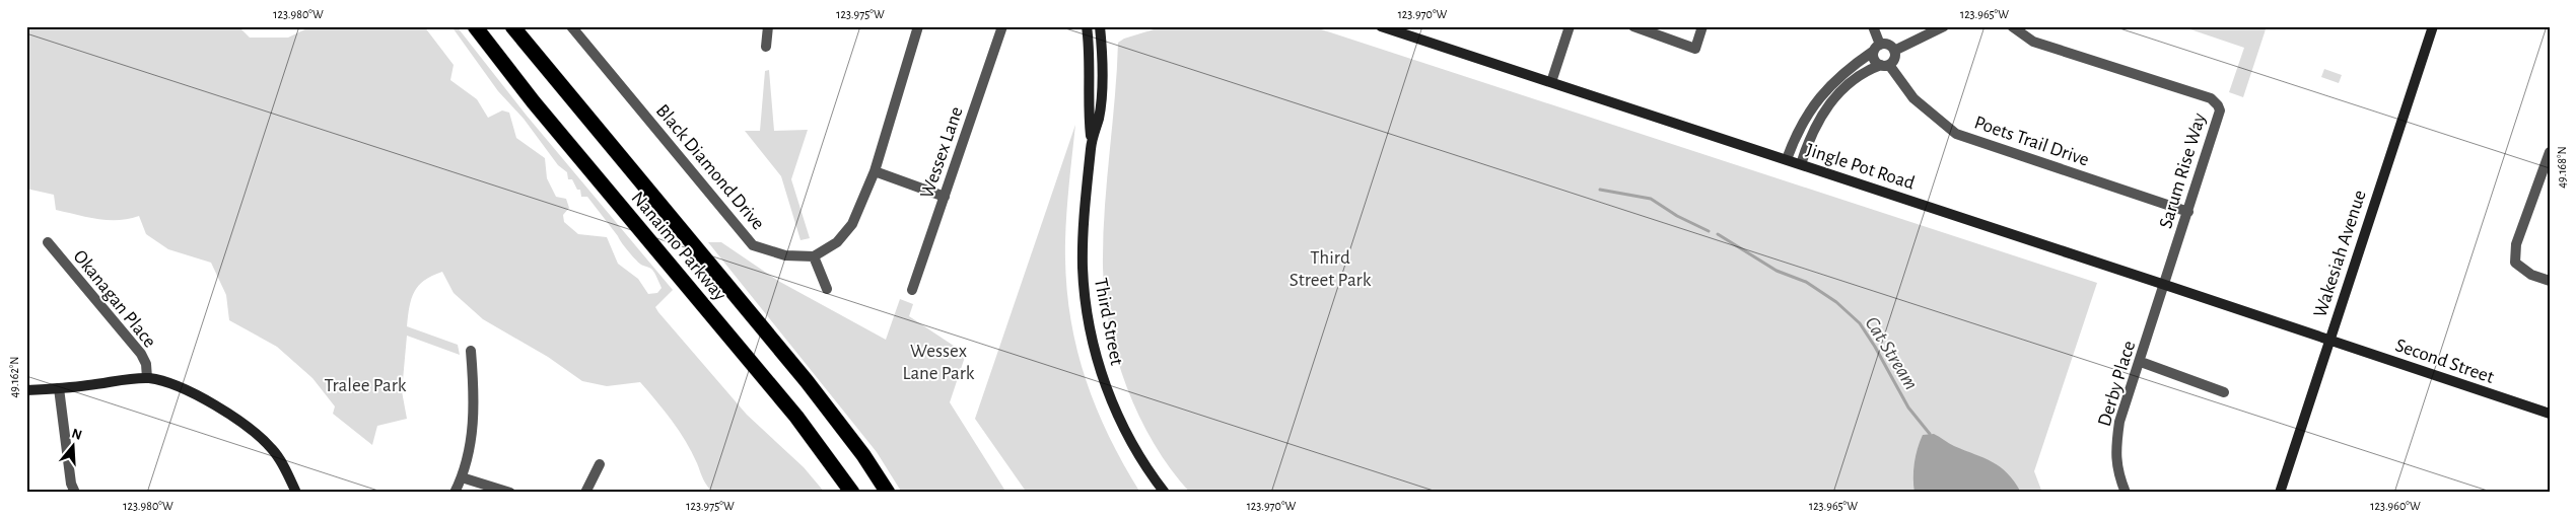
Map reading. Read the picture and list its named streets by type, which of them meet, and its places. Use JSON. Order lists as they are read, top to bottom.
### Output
{
  "streets": {
    "highway": ["Nanaimo Parkway"],
    "street": [
      "Poets Trail Drive",
      "Wessex Lane",
      "Jingle Pot Road",
      "Black Diamond Drive",
      "Sarum Rise Way",
      "Wakesiah Avenue",
      "Okanagan Place",
      "Third Street",
      "Second Street",
      "Derby Place"
    ]
  },
  "crossings": [
    ["Poets Trail Drive", "Sarum Rise Way"],
    ["Jingle Pot Road", "Sarum Rise Way"],
    ["Jingle Pot Road", "Wakesiah Avenue"],
    ["Jingle Pot Road", "Second Street"],
    ["Jingle Pot Road", "Derby Place"],
    ["Sarum Rise Way", "Derby Place"],
    ["Wakesiah Avenue", "Second Street"]
  ],
  "water": ["Cat Stream"],
  "parks": ["Third Street Park", "Wessex Lane Park", "Tralee Park"],
  "north": "top",
  "coordinates": [
    "123.980°W",
    "123.975°W",
    "123.970°W",
    "123.965°W",
    "49.168°N",
    "49.162°N",
    "123.960°W"
  ]
}
